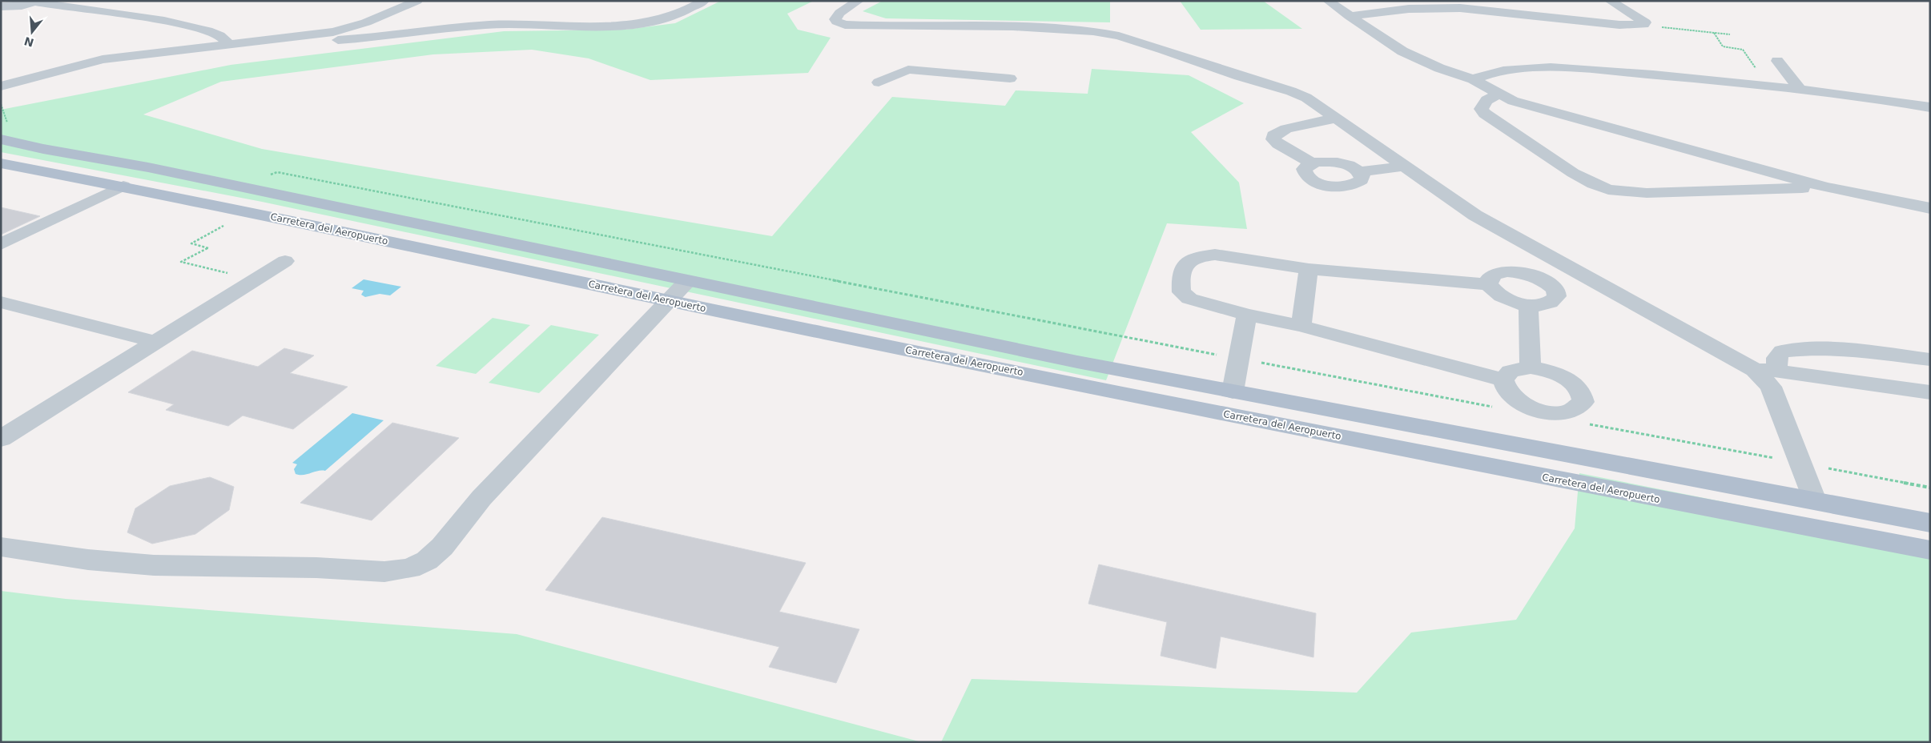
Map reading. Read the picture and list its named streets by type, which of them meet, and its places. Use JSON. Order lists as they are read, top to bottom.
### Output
{
  "streets": {
    "main road": ["Carretera del Aeropuerto"]
  },
  "north": "bottom"
}
